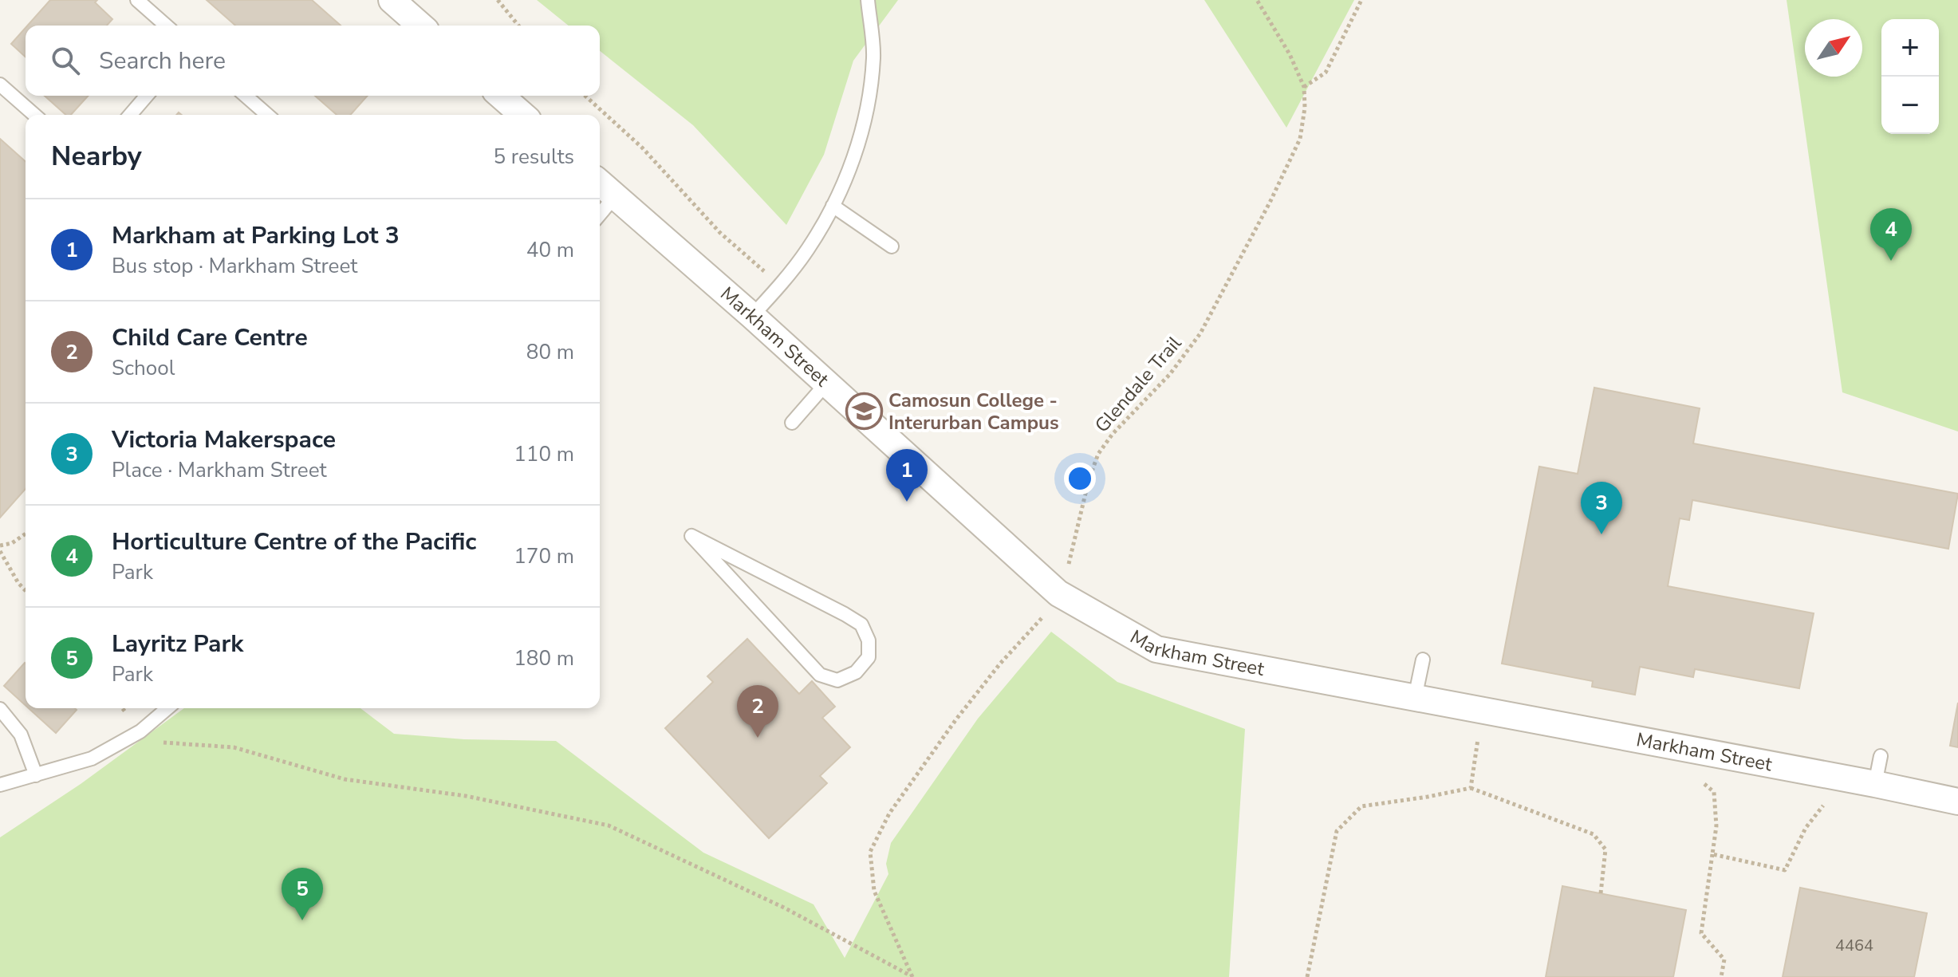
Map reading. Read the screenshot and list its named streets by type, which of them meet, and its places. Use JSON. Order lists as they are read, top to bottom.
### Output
{
  "streets": {
    "street": ["Markham Street"],
    "path": ["Glendale Trail"]
  },
  "crossings": [
    ["Markham Street", "Glendale Trail"]
  ],
  "places": {
    "school or university": ["Camosun College - Interurban Campus"]
  },
  "house_numbers": ["4464"],
  "north": "top right",
  "page": {
    "map_buttons": ["+", "−"],
    "search": "Search here",
    "heading": ["Nearby", "5 results"],
    "list": [
      {
        "mark": "1",
        "name": "Markham at Parking Lot 3",
        "note": "Bus stop · Markham Street",
        "value": "40 m"
      },
      {
        "mark": "2",
        "name": "Child Care Centre",
        "note": "School",
        "value": "80 m"
      },
      {
        "mark": "3",
        "name": "Victoria Makerspace",
        "note": "Place · Markham Street",
        "value": "110 m"
      },
      {
        "mark": "4",
        "name": "Horticulture Centre of the Pacific",
        "note": "Park",
        "value": "170 m"
      },
      {
        "mark": "5",
        "name": "Layritz Park",
        "note": "Park",
        "value": "180 m"
      }
    ],
    "pins": [
      "4",
      "1",
      "3",
      "2",
      "5"
    ]
  }
}
